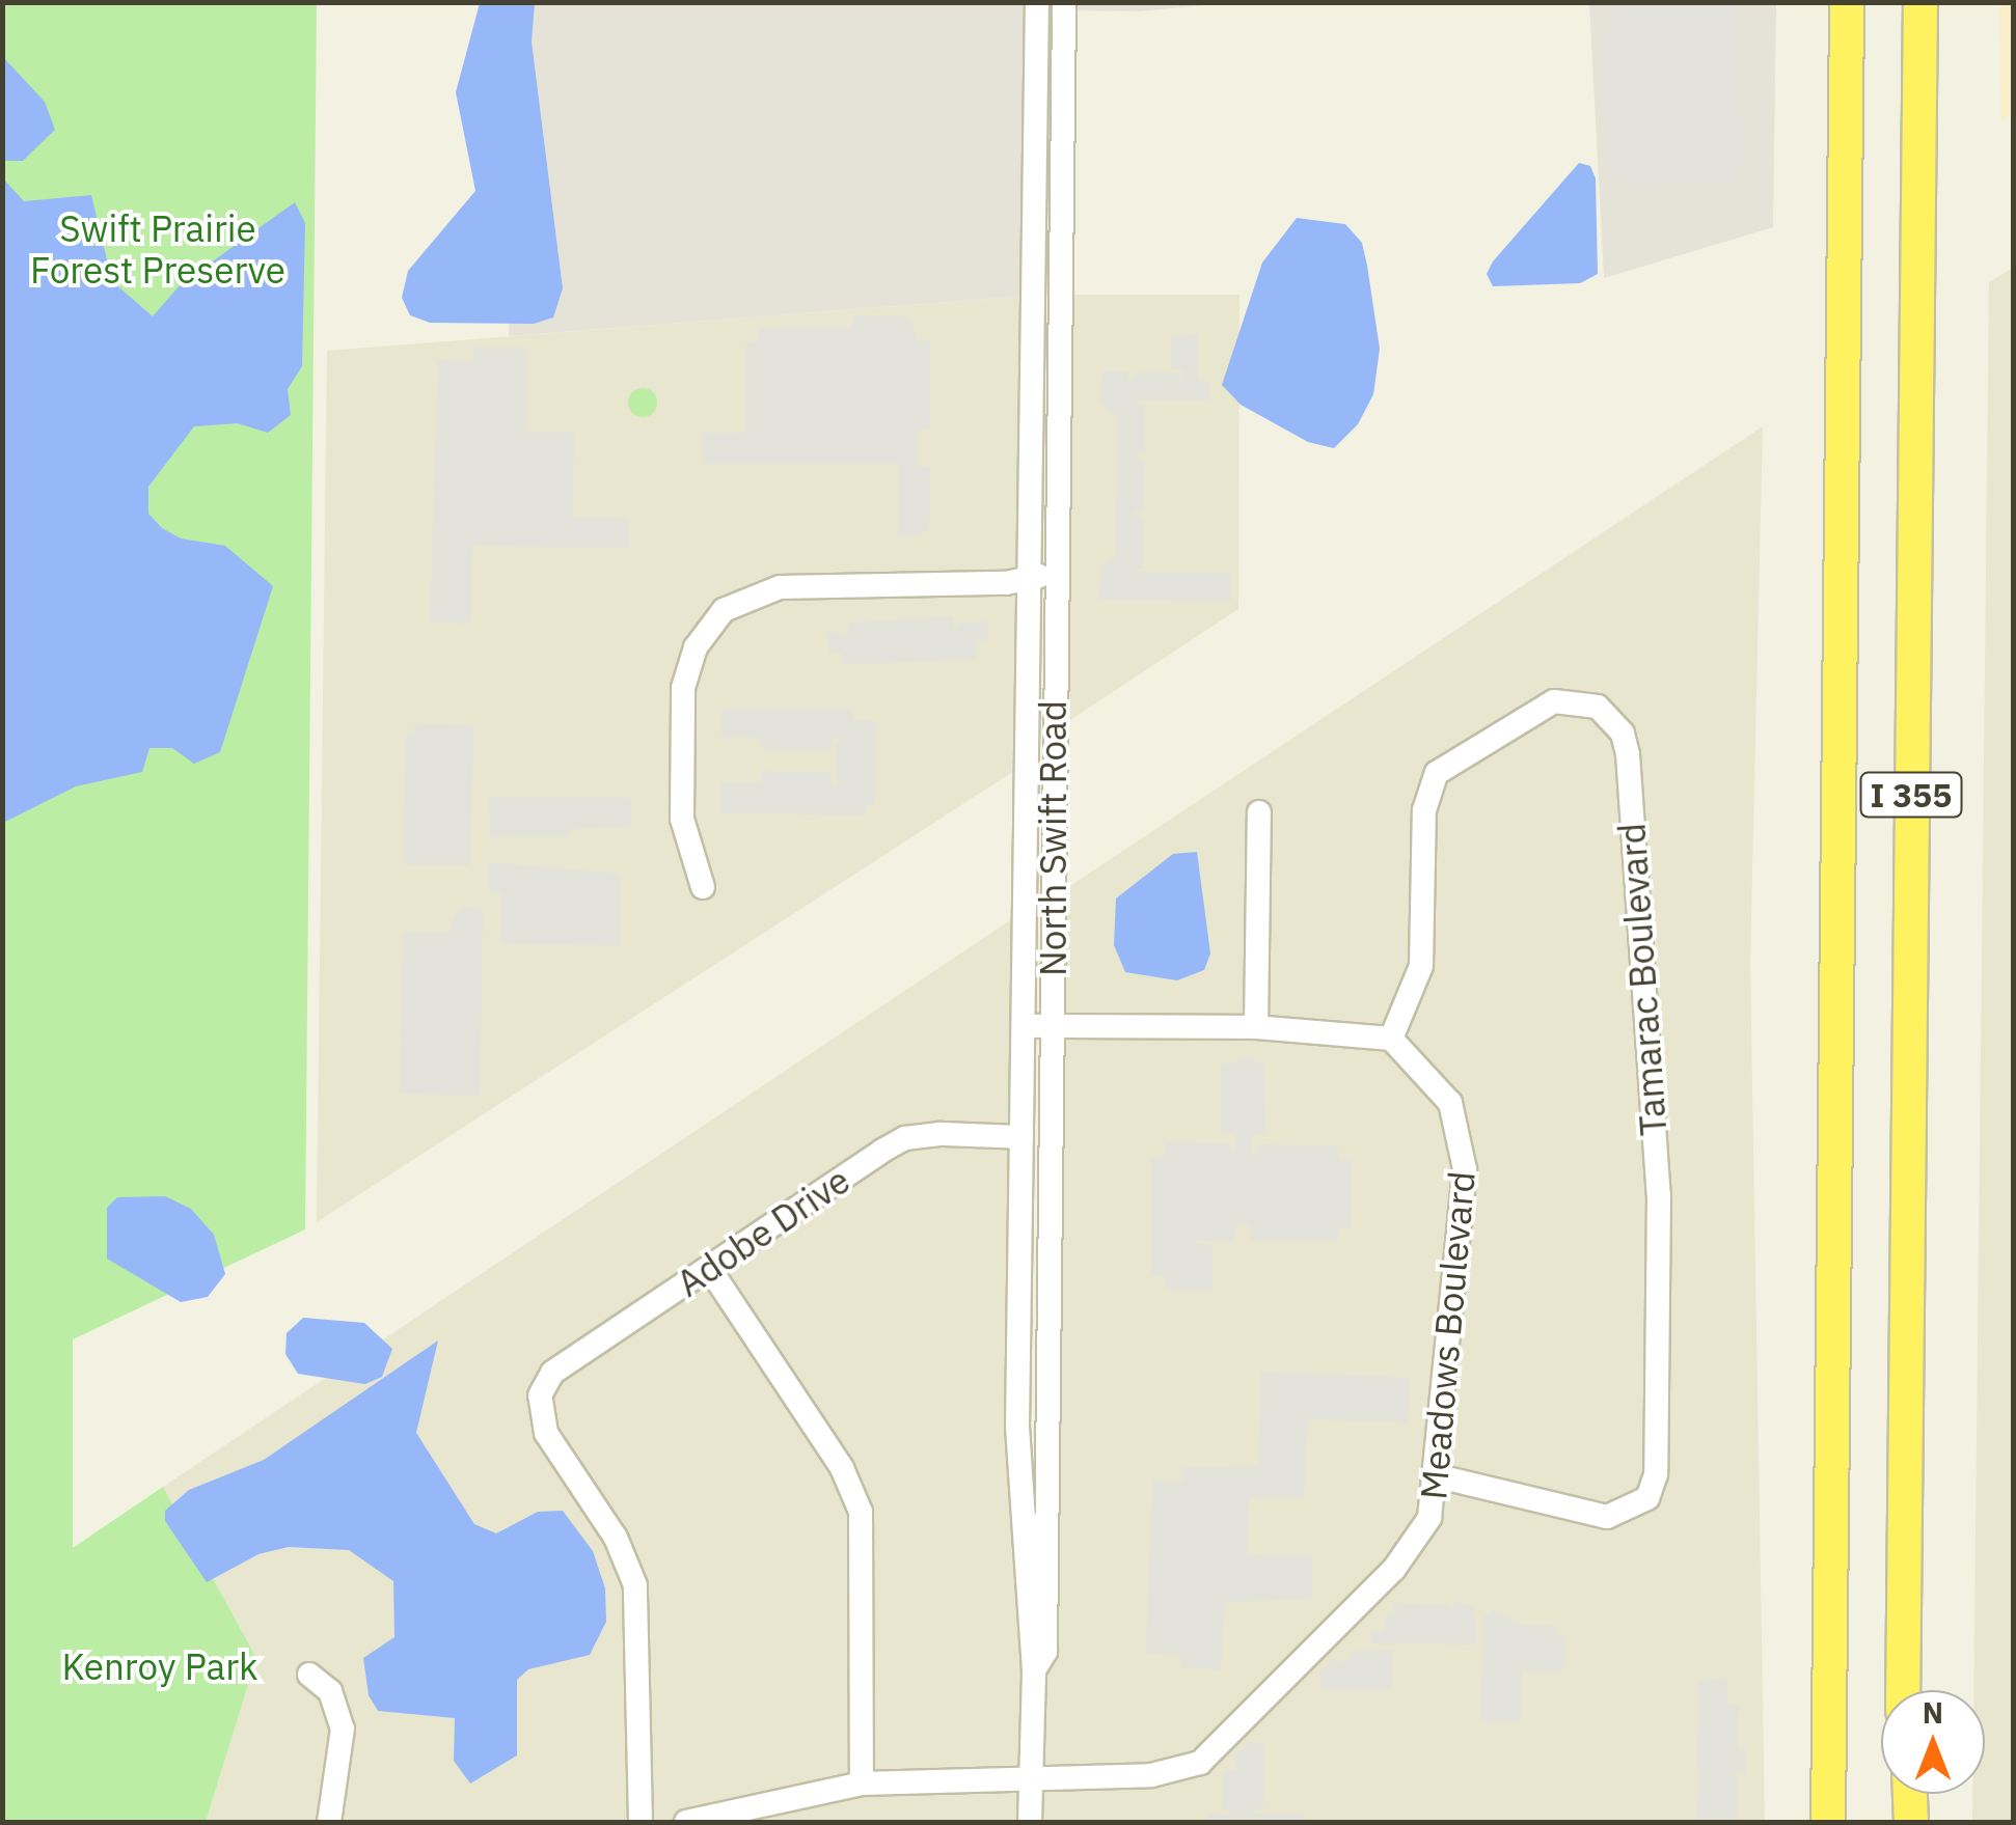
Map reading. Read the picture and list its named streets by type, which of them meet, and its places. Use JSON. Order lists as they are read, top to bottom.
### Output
{
  "streets": {
    "highway": ["I 355"],
    "street": [
      "North Swift Road",
      "Tamarac Boulevard",
      "Adobe Drive",
      "Meadows Boulevard"
    ]
  },
  "crossings": [
    ["North Swift Road", "Adobe Drive"],
    ["North Swift Road", "Meadows Boulevard"],
    ["Tamarac Boulevard", "Meadows Boulevard"]
  ],
  "parks": ["Swift Prairie Forest Preserve", "Kenroy Park"],
  "north": "top"
}
